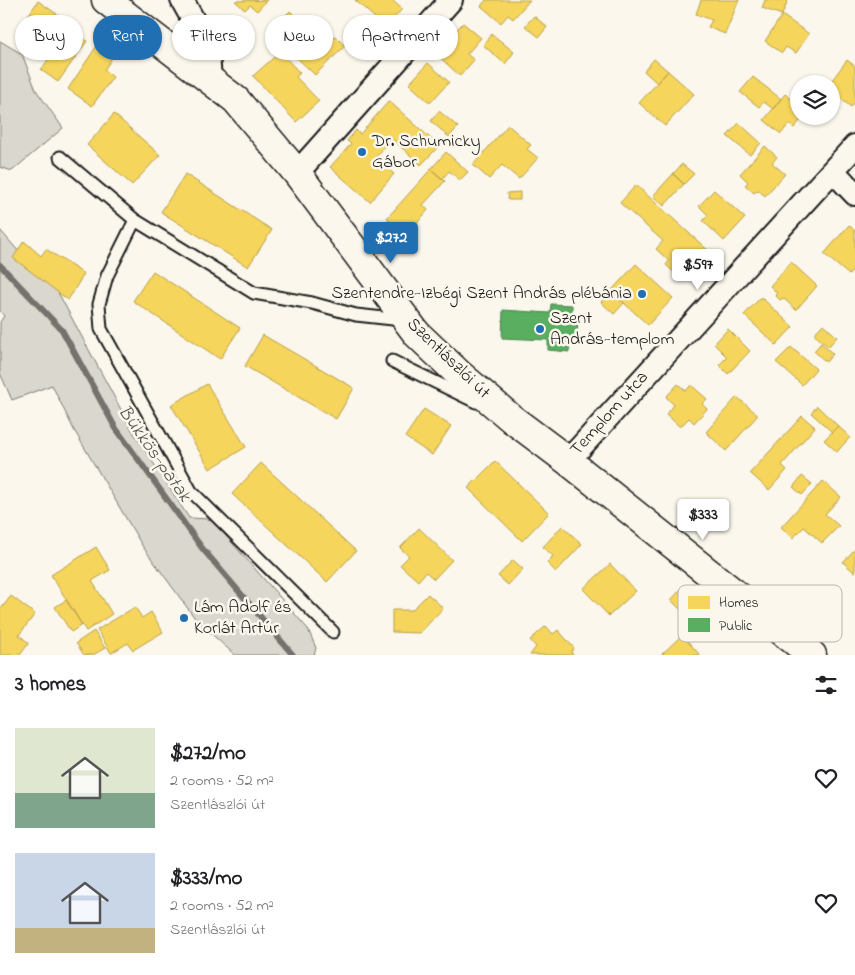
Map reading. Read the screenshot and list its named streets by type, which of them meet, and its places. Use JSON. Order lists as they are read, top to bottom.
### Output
{
  "streets": {
    "main road": ["Szentlászlói út"],
    "street": ["Templom utca"]
  },
  "crossings": [
    ["Szentlászlói út", "Templom utca"]
  ],
  "water": ["Bükkös-patak"],
  "places": [
    "Dr. Schumicky Gábor",
    "Szentendre-Izbégi Szent András plébánia",
    "Szent András-templom",
    "Lám Adolf és Korlát Artúr"
  ],
  "legend": ["Homes", "Public"],
  "page": {
    "chip": [
      "Buy",
      "Rent",
      "Filters",
      "New",
      "Apartment"
    ],
    "price": ["$272", "$597", "$333"],
    "heading": "3 homes",
    "list": [
      {
        "name": "$272/mo",
        "note": "2 rooms · 52 m² · Szentlászlói út"
      },
      {
        "name": "$333/mo",
        "note": "2 rooms · 52 m² · Szentlászlói út"
      }
    ]
  }
}
